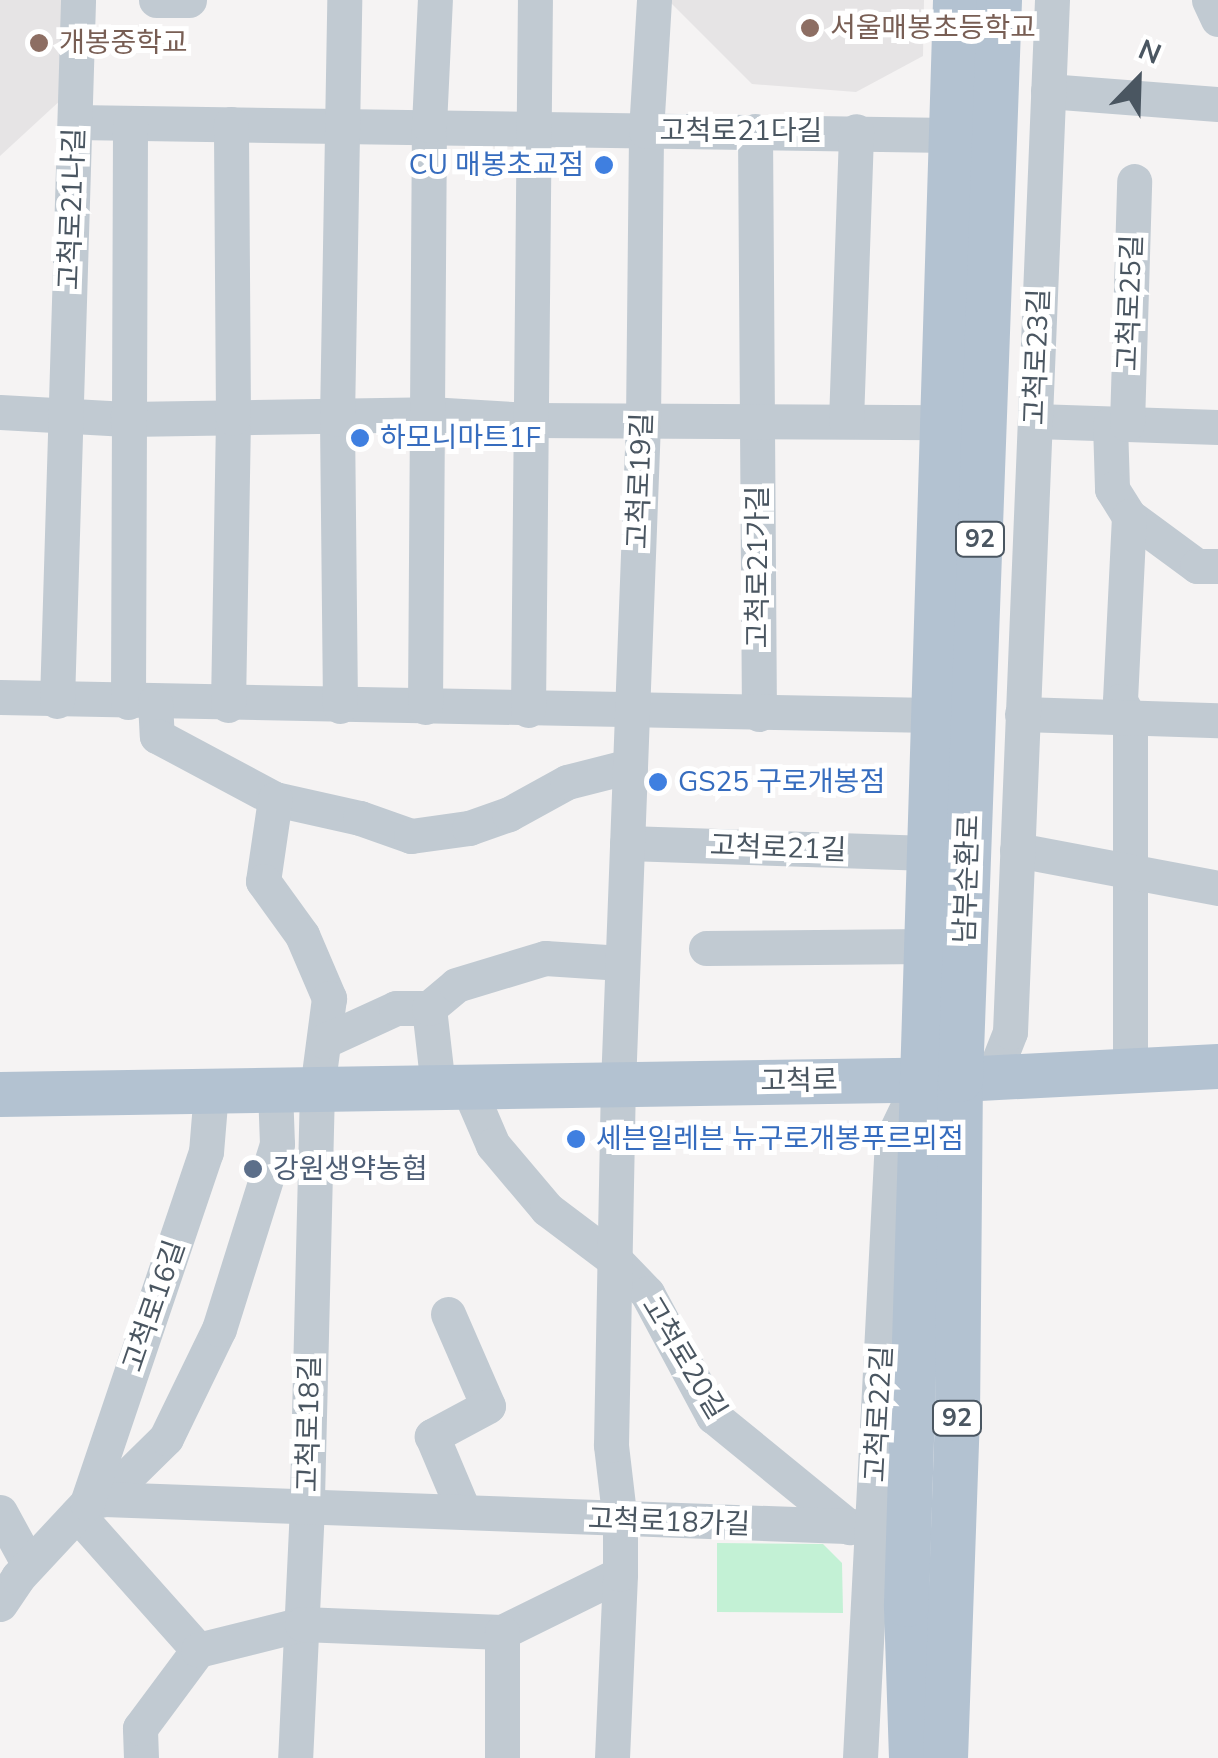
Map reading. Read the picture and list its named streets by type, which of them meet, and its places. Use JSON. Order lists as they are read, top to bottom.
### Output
{
  "streets": {
    "main road": ["92", "남부순환로", "고척로"],
    "street": [
      "고척로21다길",
      "고척로21나길",
      "고척로25길",
      "고척로23길",
      "고척로19길",
      "고척로21가길",
      "고척로21길",
      "고척로16길",
      "고척로20길",
      "고척로22길",
      "고척로18길",
      "고척로18가길"
    ]
  },
  "crossings": [
    ["고척로21다길", "고척로21나길"],
    ["고척로21다길", "고척로19길"],
    ["고척로21다길", "남부순환로"],
    ["고척로23길", "남부순환로"],
    ["고척로23길", "고척로"],
    ["고척로23길", "고척로22길"],
    ["고척로19길", "고척로21길"],
    ["고척로19길", "고척로"],
    ["고척로19길", "고척로20길"],
    ["고척로21길", "남부순환로"],
    ["남부순환로", "고척로"],
    ["남부순환로", "고척로22길"],
    ["고척로", "고척로16길"],
    ["고척로", "고척로20길"],
    ["고척로", "고척로22길"],
    ["고척로", "고척로18길"],
    ["고척로16길", "고척로18가길"],
    ["고척로20길", "고척로22길"],
    ["고척로20길", "고척로18가길"],
    ["고척로22길", "고척로18가길"],
    ["고척로18길", "고척로18가길"]
  ],
  "places": [
    "서울매봉초등학교",
    "개봉중학교",
    "CU 매봉초교점",
    "하모니마트1F",
    "GS25 구로개봉점",
    "세븐일레븐 뉴구로개봉푸르뫼점",
    "강원생약농협"
  ],
  "north": "top right"
}
